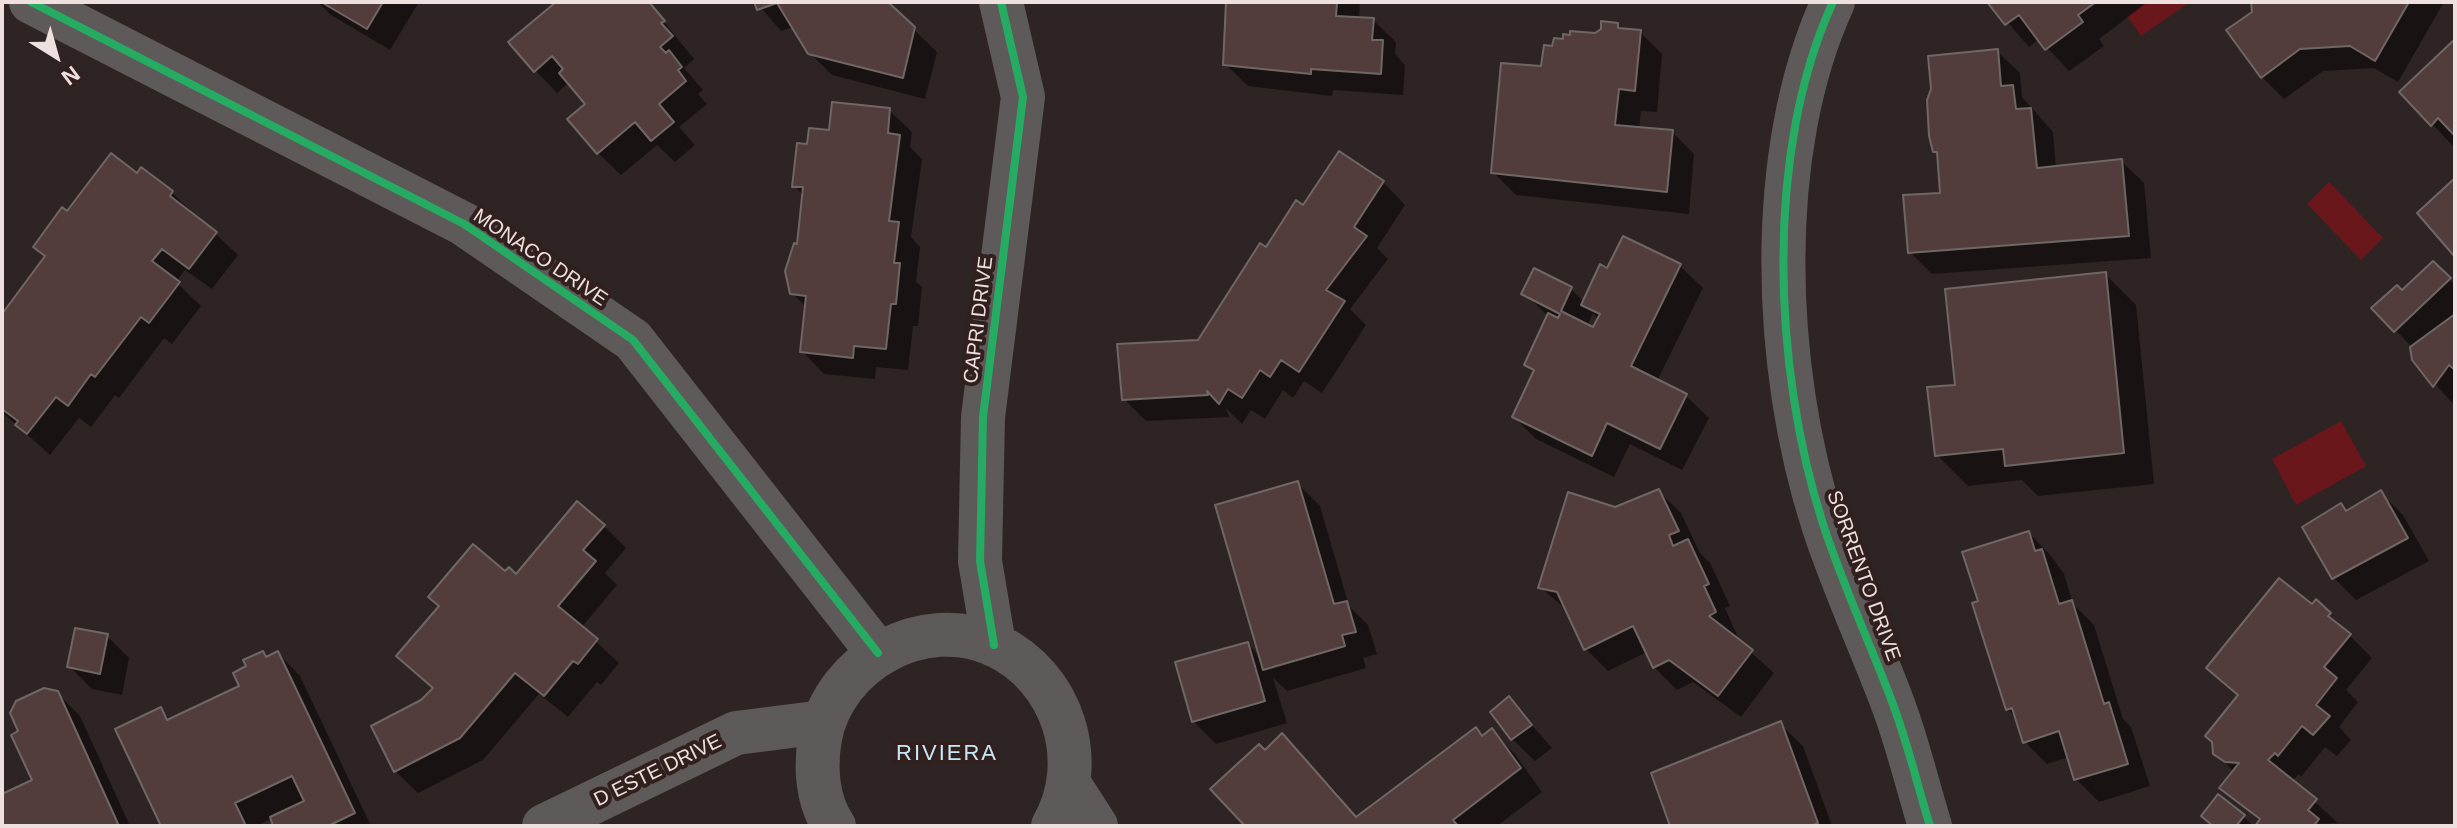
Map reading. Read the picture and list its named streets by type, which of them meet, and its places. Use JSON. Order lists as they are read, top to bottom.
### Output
{
  "streets": {
    "street": [
      "MONACO DRIVE",
      "CAPRI DRIVE",
      "SORRENTO DRIVE",
      "D ESTE DRIVE"
    ]
  },
  "districts": ["RIVIERA"],
  "north": "bottom right"
}
